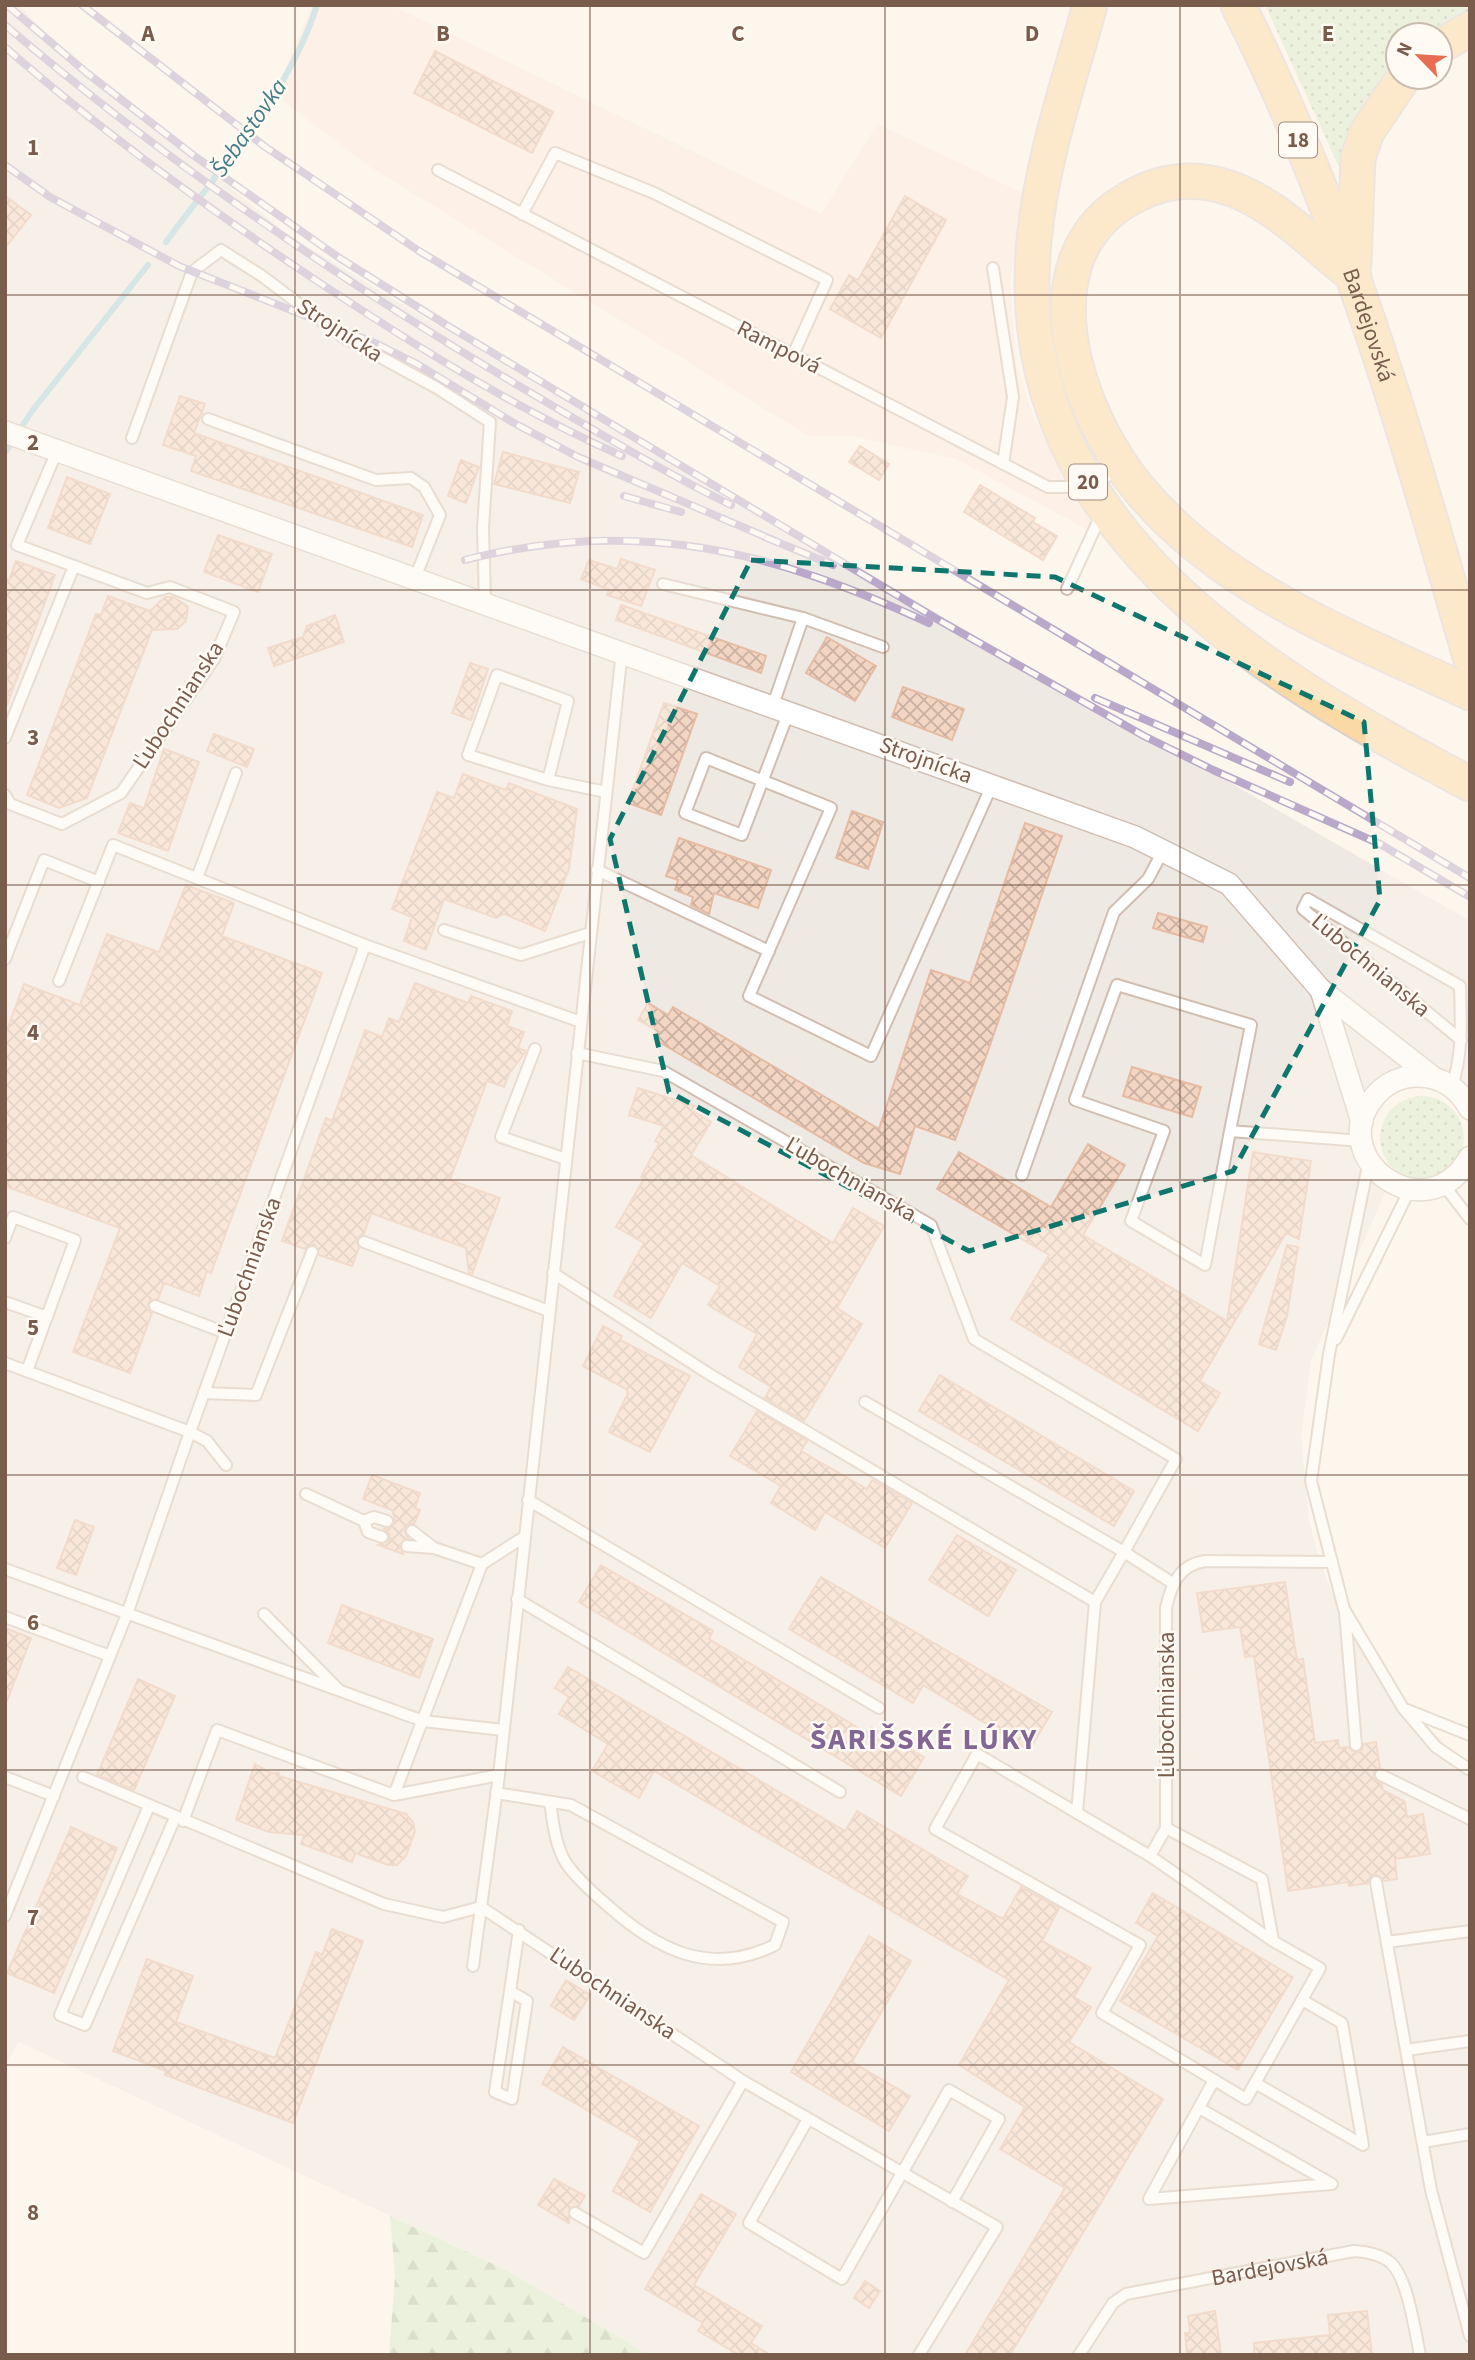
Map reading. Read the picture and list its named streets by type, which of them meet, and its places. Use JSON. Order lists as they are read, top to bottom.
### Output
{
  "streets": {
    "main road": ["18", "Bardejovská", "20"],
    "street": ["Strojnícka"],
    "lane": ["Rampová", "Ľubochnianska"]
  },
  "crossings": [
    ["Bardejovská", "20"],
    ["Strojnícka", "Ľubochnianska"],
    ["Rampová", "20"]
  ],
  "districts": ["ŠARIŠSKÉ LÚKY"],
  "water": ["Šebastovka"],
  "north": "top left",
  "grid": {
    "columns": [
      "A",
      "B",
      "C",
      "D",
      "E"
    ],
    "rows": [
      "1",
      "2",
      "3",
      "4",
      "5",
      "6",
      "7",
      "8"
    ]
  }
}
